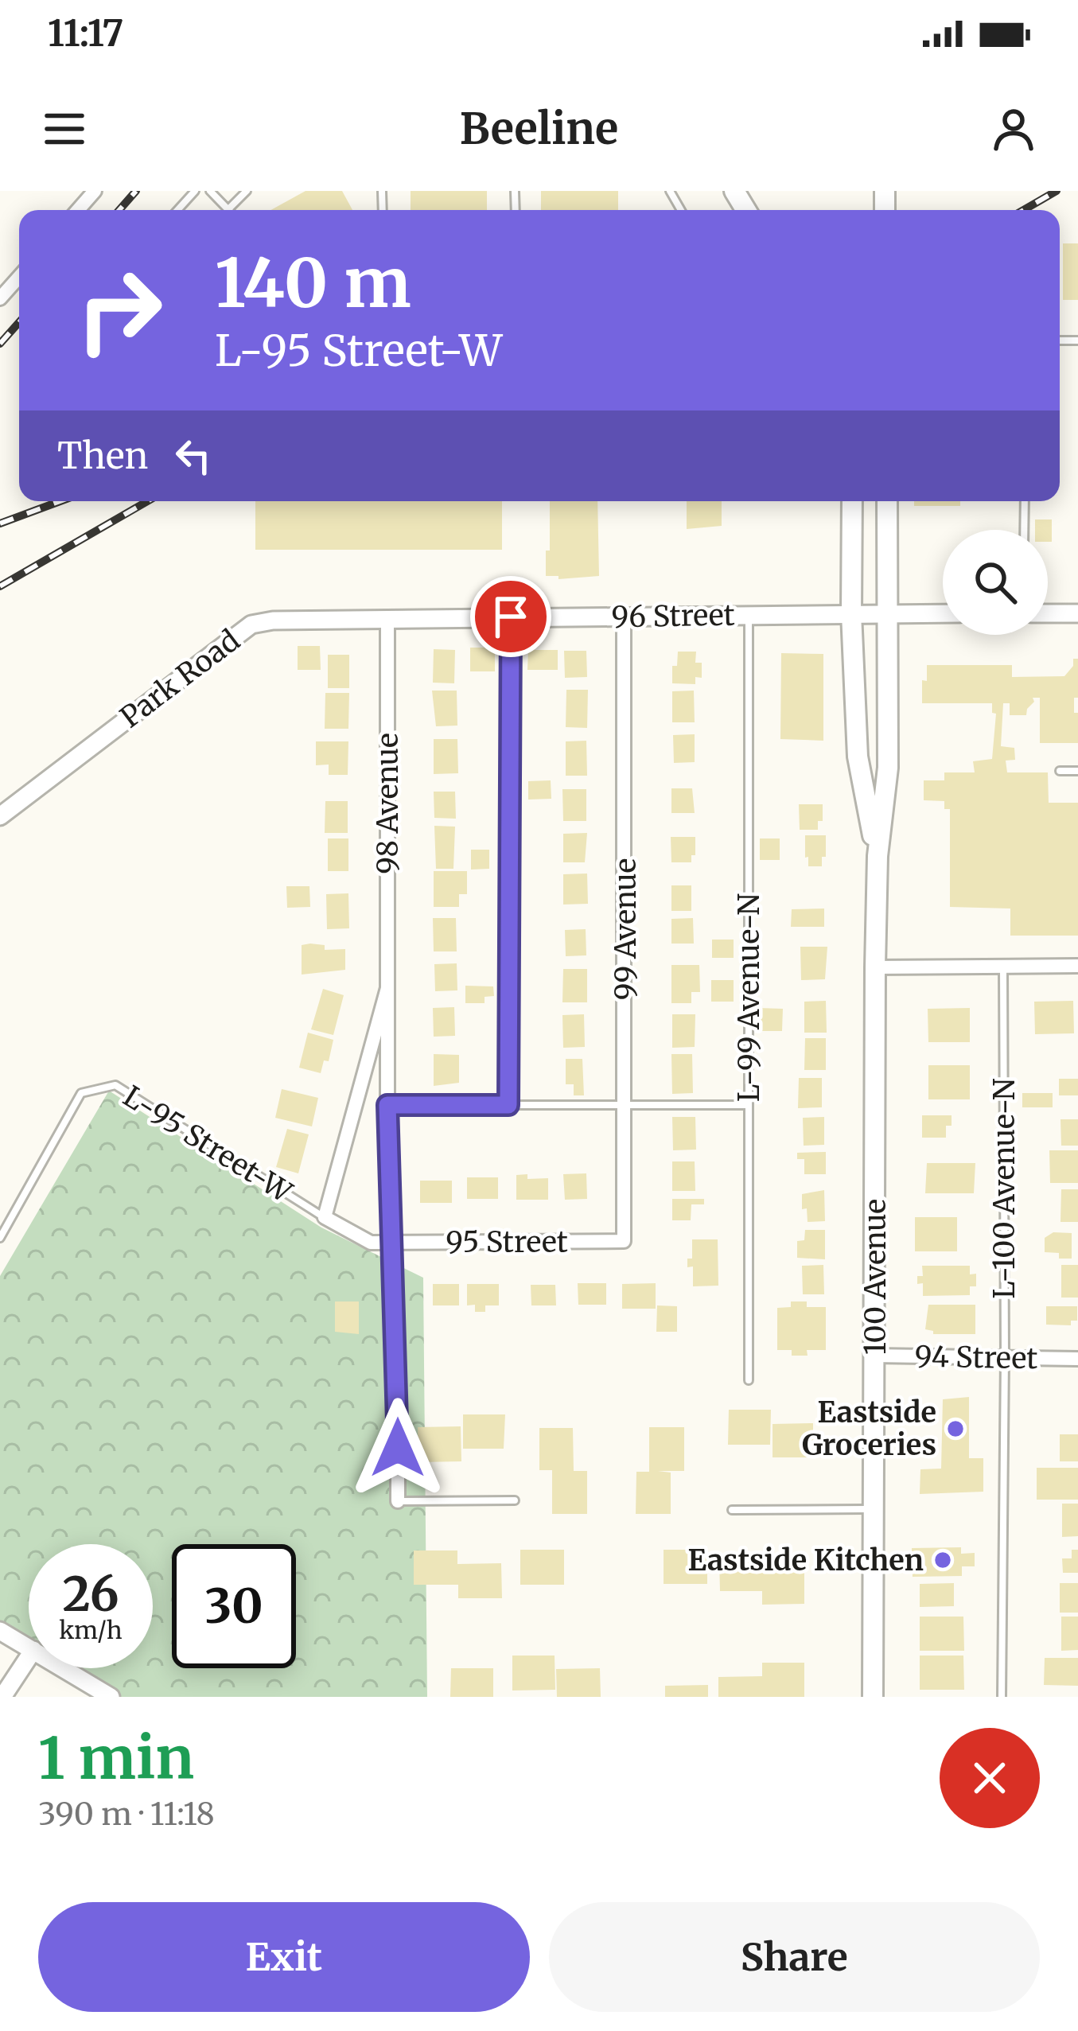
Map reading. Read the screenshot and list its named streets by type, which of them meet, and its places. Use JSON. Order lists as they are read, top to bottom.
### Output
{
  "streets": {
    "main road": ["100 Avenue"],
    "street": [
      "96 Street",
      "Park Road",
      "98 Avenue",
      "99 Avenue",
      "95 Street",
      "94 Street"
    ],
    "lane": ["L-99 Avenue-N", "L-95 Street-W", "L-100 Avenue-N"]
  },
  "crossings": [
    ["96 Street", "Park Road"],
    ["96 Street", "98 Avenue"],
    ["96 Street", "99 Avenue"],
    ["96 Street", "L-99 Avenue-N"],
    ["96 Street", "100 Avenue"],
    ["Park Road", "98 Avenue"],
    ["98 Avenue", "L-95 Street-W"],
    ["98 Avenue", "95 Street"],
    ["99 Avenue", "95 Street"],
    ["L-100 Avenue-N", "94 Street"],
    ["100 Avenue", "94 Street"]
  ],
  "places": ["Eastside Groceries", "Eastside Kitchen"],
  "page": {
    "status": "11:17",
    "header": "Beeline",
    "turn": ["140 m", "L-95 Street-W"],
    "then": "Then",
    "speed": "26 km/h",
    "limit": "30",
    "heading": ["1 min", "390 m · 11:18"],
    "buttons": ["Exit", "Share"]
  }
}
